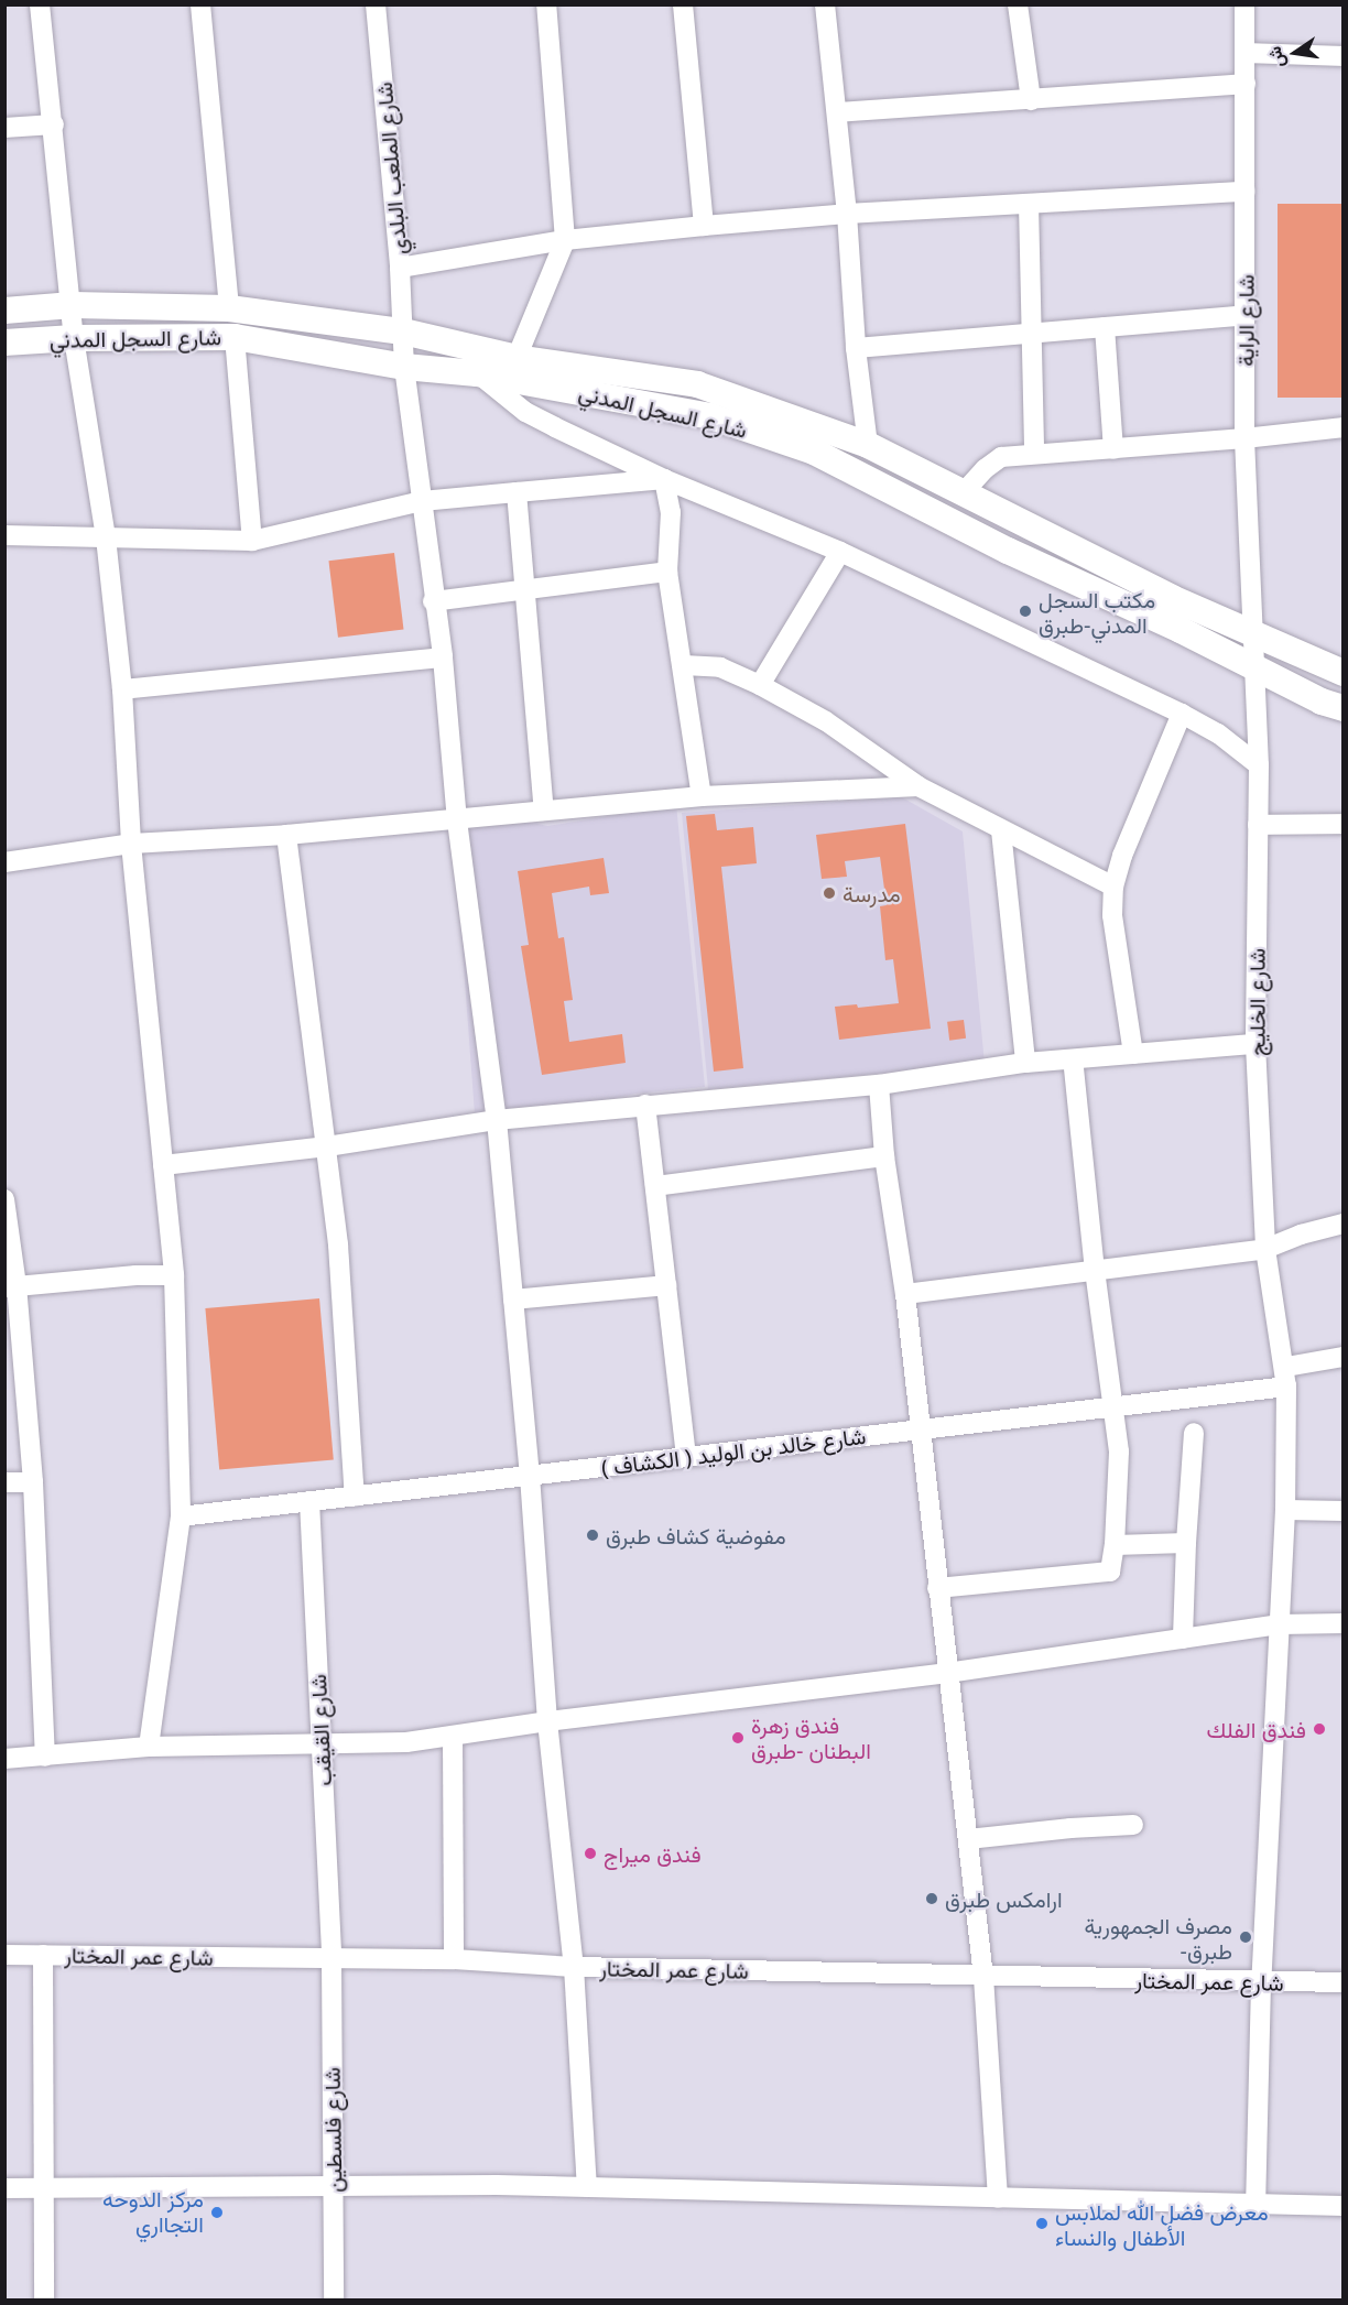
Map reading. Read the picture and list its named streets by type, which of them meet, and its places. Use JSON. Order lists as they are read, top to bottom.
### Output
{
  "streets": {
    "street": [
      "شارع الملعب البلدي",
      "شارع الراية",
      "شارع السجل المدني",
      "شارع الخليج",
      "شارع خالد بن الوليد ( الكشاف )",
      "شارع القيقب",
      "شارع عمر المختار",
      "شارع فلسطين"
    ]
  },
  "crossings": [
    ["شارع الملعب البلدي", "شارع السجل المدني"],
    ["شارع الملعب البلدي", "شارع خالد بن الوليد ( الكشاف )"],
    ["شارع الملعب البلدي", "شارع عمر المختار"],
    ["شارع الراية", "شارع السجل المدني"],
    ["شارع الراية", "شارع الخليج"],
    ["شارع السجل المدني", "شارع الخليج"],
    ["شارع الخليج", "شارع خالد بن الوليد ( الكشاف )"],
    ["شارع الخليج", "شارع عمر المختار"],
    ["شارع خالد بن الوليد ( الكشاف )", "شارع القيقب"],
    ["شارع القيقب", "شارع عمر المختار"],
    ["شارع القيقب", "شارع فلسطين"],
    ["شارع عمر المختار", "شارع فلسطين"]
  ],
  "places": [
    "مكتب السجل المدني-طبرق",
    "مدرسة",
    "مفوضية كشاف طبرق",
    "فندق الفلك",
    "فندق زهرة البطنان -طبرق",
    "فندق ميراج",
    "ارامكس طبرق",
    "مصرف الجمهورية -طبرق",
    "مركز الدوحه التجااري",
    "معرض فضل الله لملابس الأطفال والنساء"
  ],
  "north": "left"
}
